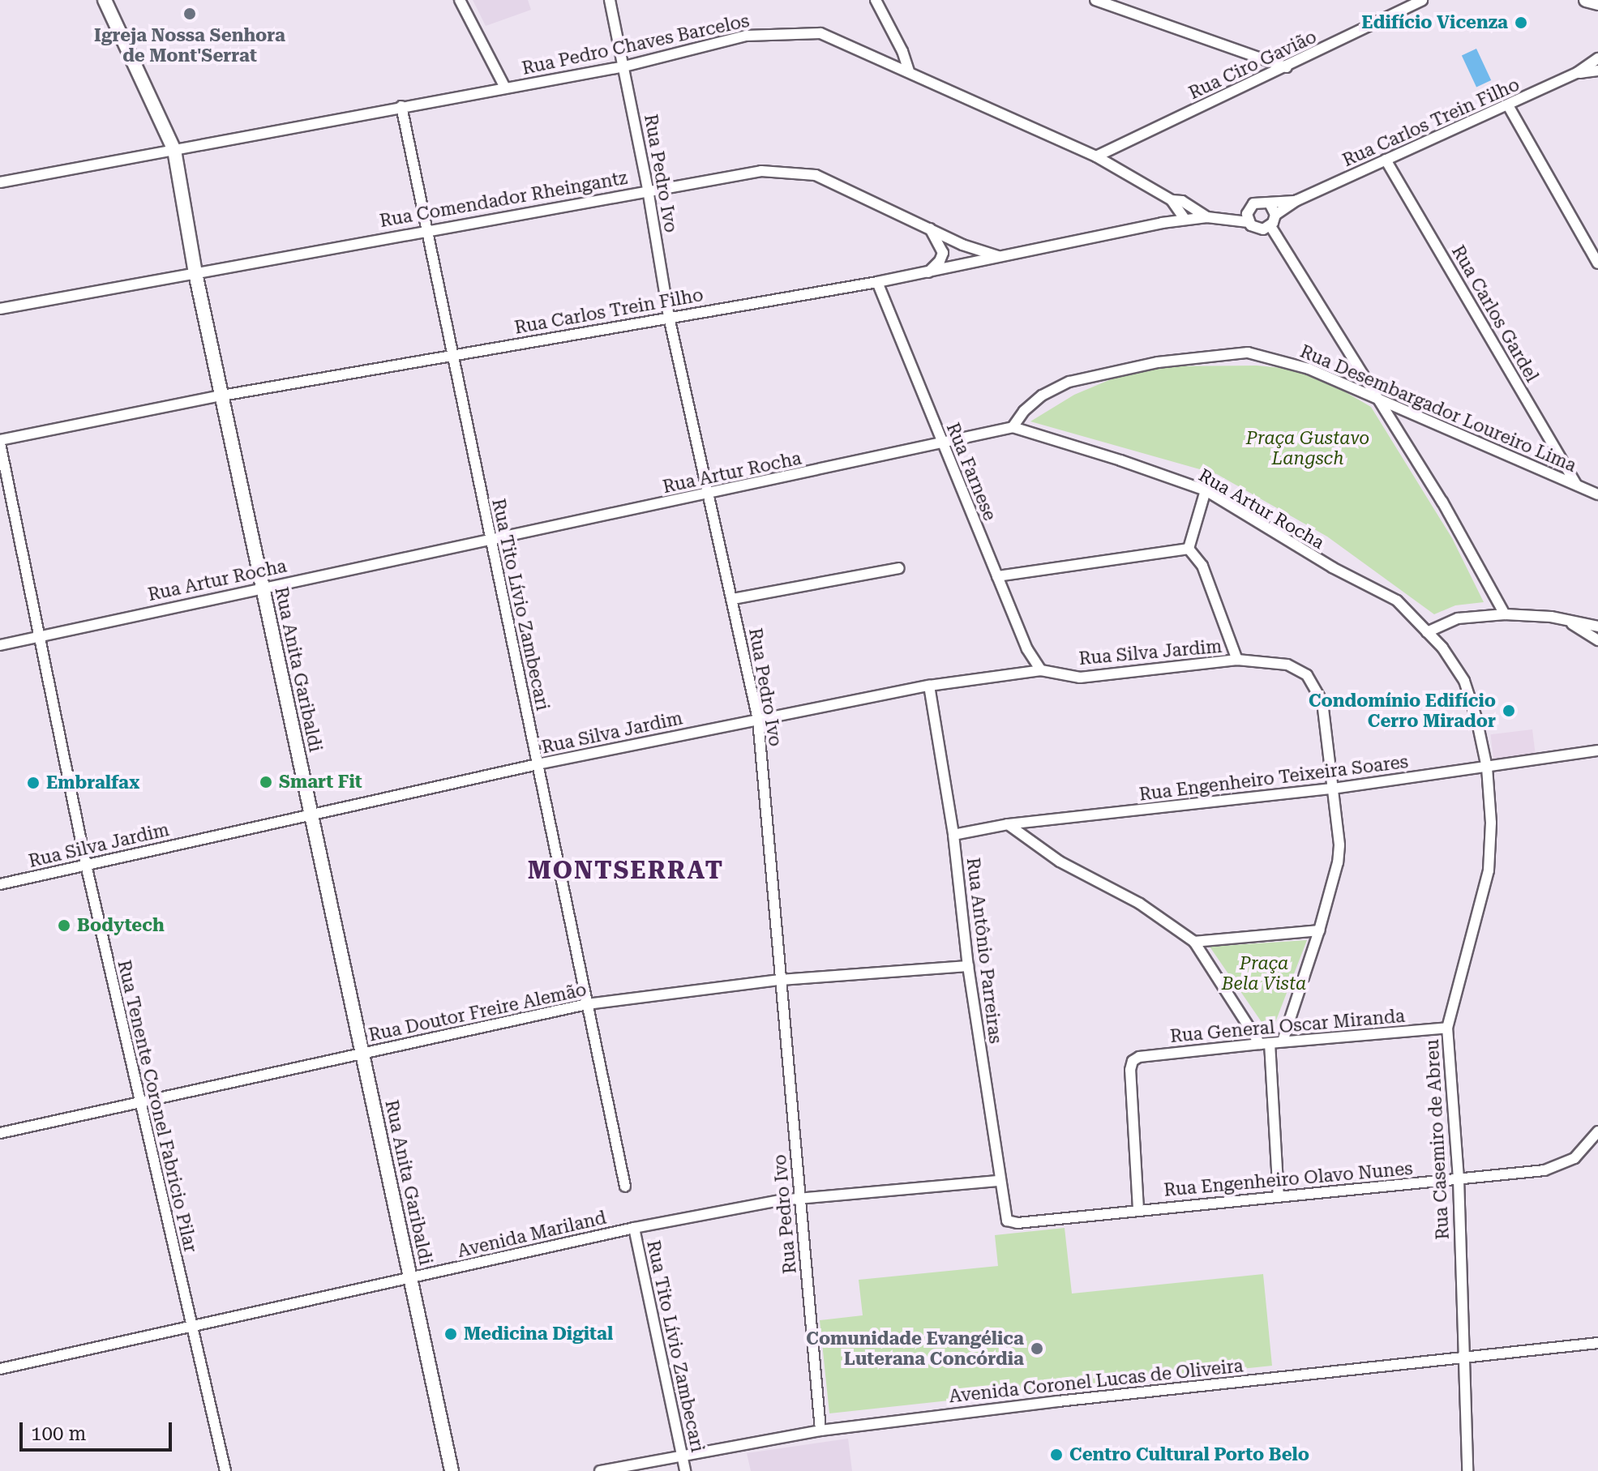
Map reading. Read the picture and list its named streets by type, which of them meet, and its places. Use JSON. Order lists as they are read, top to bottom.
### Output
{
  "streets": {
    "main road": ["Rua Anita Garibaldi"],
    "street": [
      "Rua Pedro Chaves Barcelos",
      "Rua Ciro Gavião",
      "Rua Carlos Trein Filho",
      "Rua Pedro Ivo",
      "Rua Comendador Rheingantz",
      "Rua Carlos Gardel",
      "Rua Desembargador Loureiro Lima",
      "Rua Farnese",
      "Rua Artur Rocha",
      "Rua Tito Lívio Zambecari",
      "Rua Silva Jardim",
      "Rua Engenheiro Teixeira Soares",
      "Rua Antônio Parreiras",
      "Rua Doutor Freire Alemão",
      "Rua General Oscar Miranda",
      "Rua Tenente Coronel Fabricio Pilar",
      "Rua Casemiro de Abreu",
      "Rua Engenheiro Olavo Nunes",
      "Avenida Mariland",
      "Avenida Coronel Lucas de Oliveira"
    ]
  },
  "crossings": [
    ["Rua Pedro Chaves Barcelos", "Rua Ciro Gavião"],
    ["Rua Pedro Chaves Barcelos", "Rua Carlos Trein Filho"],
    ["Rua Pedro Chaves Barcelos", "Rua Pedro Ivo"],
    ["Rua Pedro Chaves Barcelos", "Rua Tito Lívio Zambecari"],
    ["Rua Pedro Chaves Barcelos", "Rua Anita Garibaldi"],
    ["Rua Carlos Trein Filho", "Rua Pedro Ivo"],
    ["Rua Carlos Trein Filho", "Rua Comendador Rheingantz"],
    ["Rua Carlos Trein Filho", "Rua Carlos Gardel"],
    ["Rua Carlos Trein Filho", "Rua Farnese"],
    ["Rua Carlos Trein Filho", "Rua Tito Lívio Zambecari"],
    ["Rua Carlos Trein Filho", "Rua Anita Garibaldi"],
    ["Rua Carlos Trein Filho", "Rua Tenente Coronel Fabricio Pilar"],
    ["Rua Pedro Ivo", "Rua Comendador Rheingantz"],
    ["Rua Pedro Ivo", "Rua Artur Rocha"],
    ["Rua Pedro Ivo", "Rua Silva Jardim"],
    ["Rua Pedro Ivo", "Rua Doutor Freire Alemão"],
    ["Rua Pedro Ivo", "Avenida Mariland"],
    ["Rua Pedro Ivo", "Avenida Coronel Lucas de Oliveira"],
    ["Rua Comendador Rheingantz", "Rua Tito Lívio Zambecari"],
    ["Rua Comendador Rheingantz", "Rua Anita Garibaldi"],
    ["Rua Carlos Gardel", "Rua Desembargador Loureiro Lima"],
    ["Rua Desembargador Loureiro Lima", "Rua Artur Rocha"],
    ["Rua Farnese", "Rua Artur Rocha"],
    ["Rua Farnese", "Rua Silva Jardim"],
    ["Rua Artur Rocha", "Rua Tito Lívio Zambecari"],
    ["Rua Artur Rocha", "Rua Anita Garibaldi"],
    ["Rua Artur Rocha", "Rua Tenente Coronel Fabricio Pilar"],
    ["Rua Artur Rocha", "Rua Casemiro de Abreu"],
    ["Rua Tito Lívio Zambecari", "Rua Silva Jardim"],
    ["Rua Tito Lívio Zambecari", "Rua Doutor Freire Alemão"],
    ["Rua Tito Lívio Zambecari", "Avenida Mariland"],
    ["Rua Tito Lívio Zambecari", "Avenida Coronel Lucas de Oliveira"],
    ["Rua Silva Jardim", "Rua Anita Garibaldi"],
    ["Rua Silva Jardim", "Rua Engenheiro Teixeira Soares"],
    ["Rua Silva Jardim", "Rua Antônio Parreiras"],
    ["Rua Silva Jardim", "Rua General Oscar Miranda"],
    ["Rua Silva Jardim", "Rua Tenente Coronel Fabricio Pilar"],
    ["Rua Anita Garibaldi", "Rua Doutor Freire Alemão"],
    ["Rua Anita Garibaldi", "Avenida Mariland"],
    ["Rua Engenheiro Teixeira Soares", "Rua Antônio Parreiras"],
    ["Rua Engenheiro Teixeira Soares", "Rua Casemiro de Abreu"],
    ["Rua Antônio Parreiras", "Rua Doutor Freire Alemão"],
    ["Rua Antônio Parreiras", "Rua Engenheiro Olavo Nunes"],
    ["Rua Antônio Parreiras", "Avenida Mariland"],
    ["Rua Doutor Freire Alemão", "Rua Tenente Coronel Fabricio Pilar"],
    ["Rua General Oscar Miranda", "Rua Casemiro de Abreu"],
    ["Rua General Oscar Miranda", "Rua Engenheiro Olavo Nunes"],
    ["Rua Tenente Coronel Fabricio Pilar", "Avenida Mariland"],
    ["Rua Casemiro de Abreu", "Rua Engenheiro Olavo Nunes"],
    ["Rua Casemiro de Abreu", "Avenida Coronel Lucas de Oliveira"]
  ],
  "districts": ["MONTSERRAT"],
  "parks": ["Praça Gustavo Langsch", "Praça Bela Vista"],
  "places": [
    "Igreja Nossa Senhora de Mont'Serrat",
    "Edifício Vicenza",
    "Condomínio Edifício Cerro Mirador",
    "Smart Fit",
    "Embralfax",
    "Bodytech",
    "Medicina Digital",
    "Comunidade Evangélica Luterana Concórdia",
    "Centro Cultural Porto Belo"
  ],
  "scale_bar": "100 m"
}
